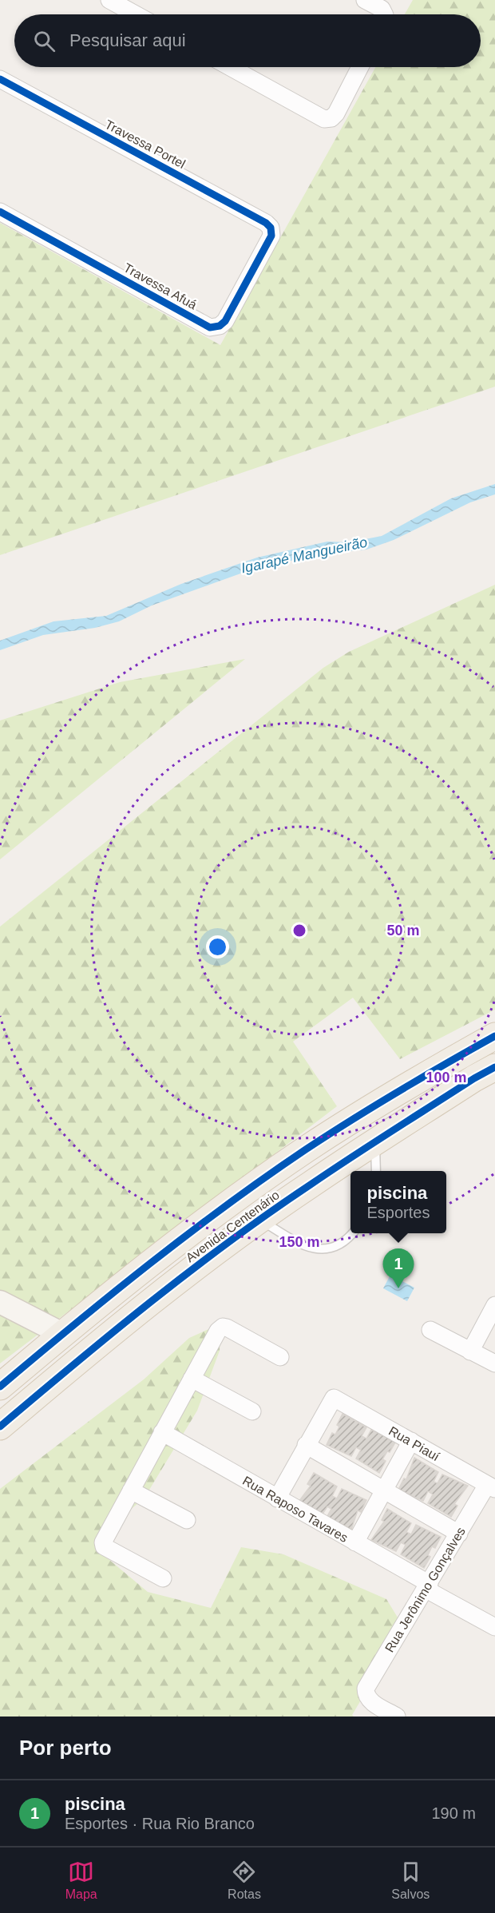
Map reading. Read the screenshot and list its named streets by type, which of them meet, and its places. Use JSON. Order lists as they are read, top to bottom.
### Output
{
  "streets": {
    "main road": ["Avenida Centenário"],
    "street": [
      "Travessa Portel",
      "Travessa Afuá",
      "Rua Piauí",
      "Rua Raposo Tavares",
      "Rua Jerônimo Gonçalves"
    ]
  },
  "crossings": [
    ["Travessa Portel", "Travessa Afuá"],
    ["Rua Piauí", "Rua Jerônimo Gonçalves"],
    ["Rua Raposo Tavares", "Rua Jerônimo Gonçalves"]
  ],
  "water": ["Igarapé Mangueirão"],
  "page": {
    "search": "Pesquisar aqui",
    "popup": ["piscina", "Esportes"],
    "pins": "1",
    "heading": "Por perto",
    "list": [
      {
        "mark": "1",
        "name": "piscina",
        "note": "Esportes · Rua Rio Branco",
        "value": "190 m"
      }
    ],
    "nav": ["Mapa", "Rotas", "Salvos"]
  },
  "rings": ["50 m", "100 m", "150 m"]
}
